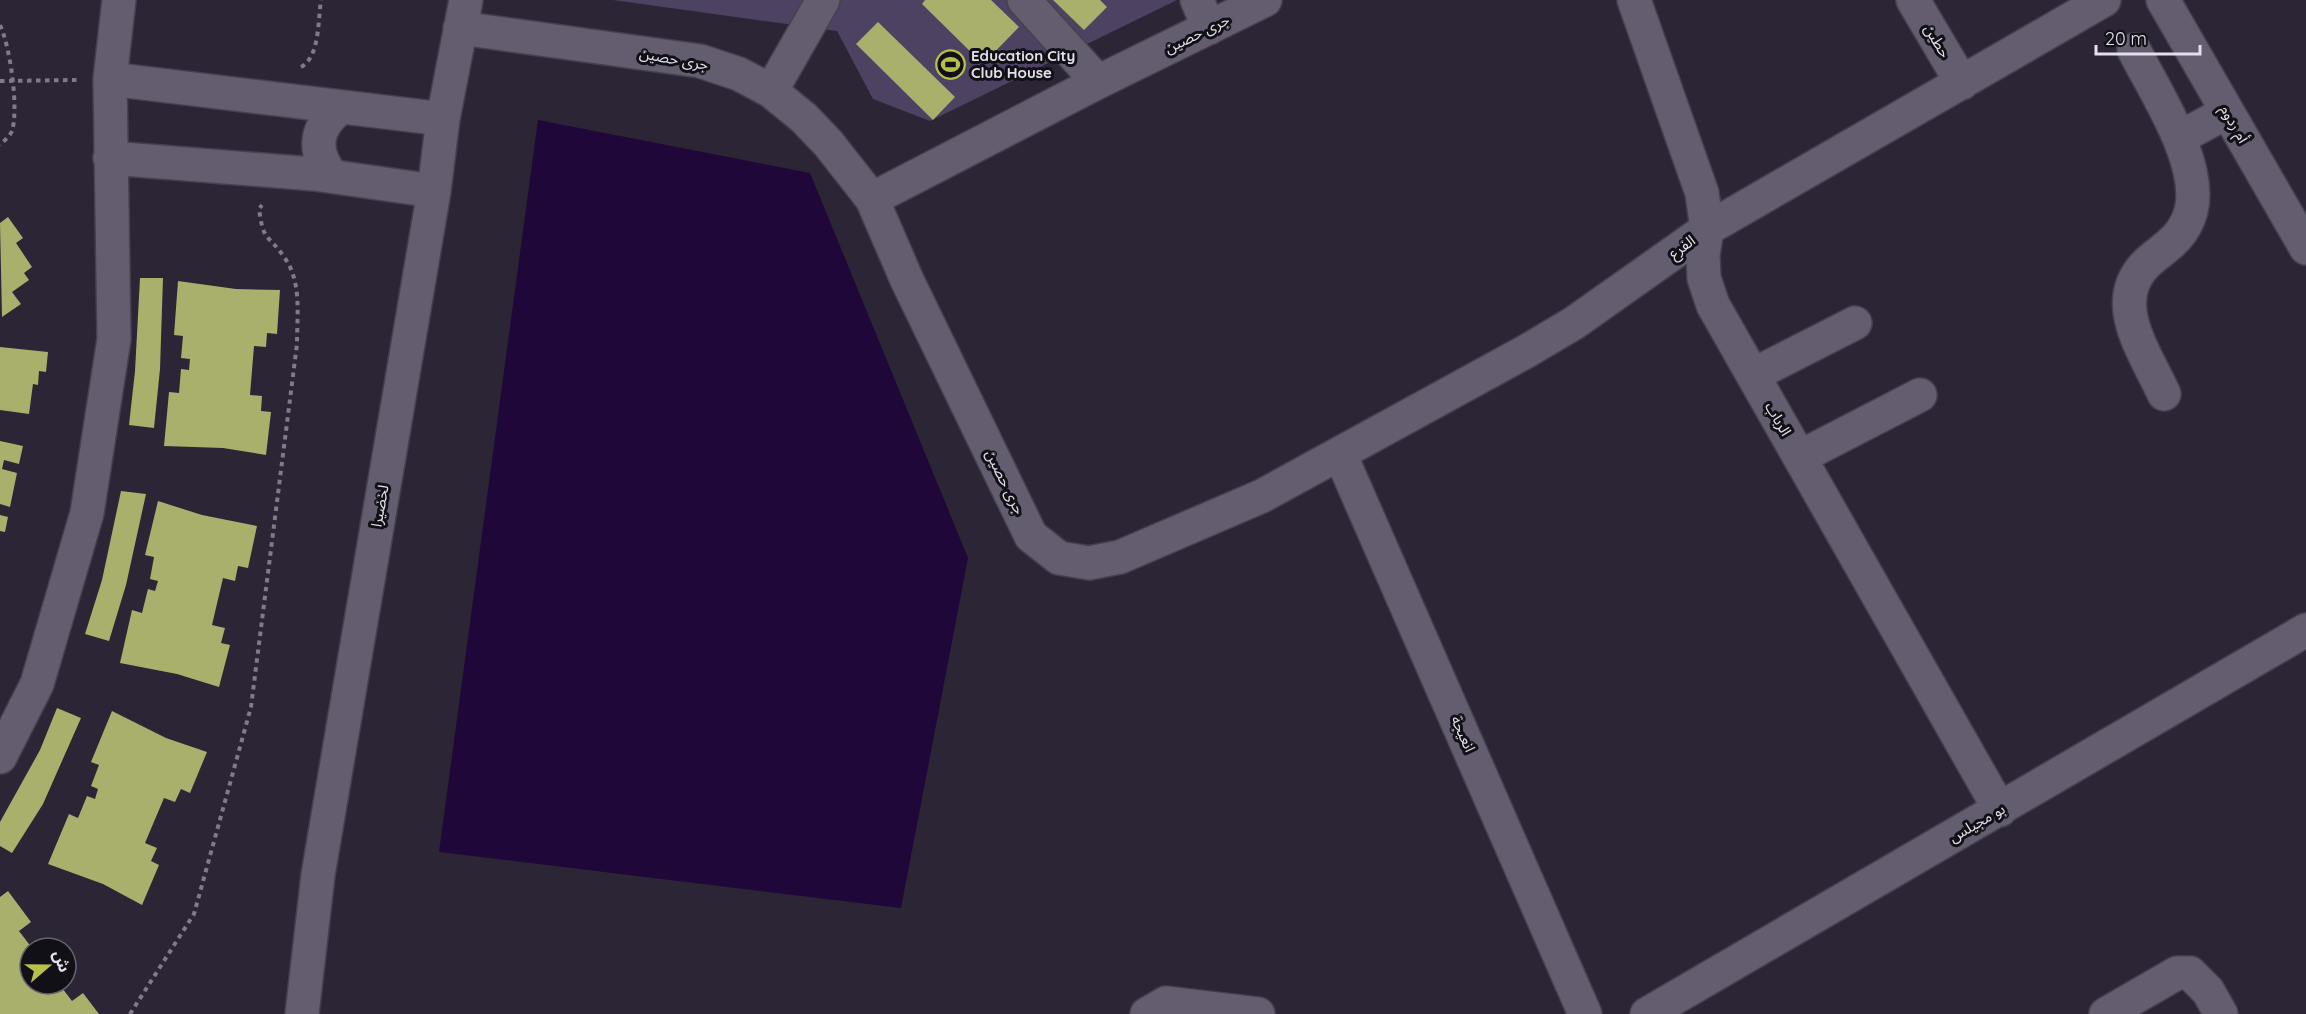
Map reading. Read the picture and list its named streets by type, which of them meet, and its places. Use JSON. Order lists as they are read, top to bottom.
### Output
{
  "streets": {
    "street": [
      "جرى حصين",
      "حطين",
      "أم ردوم",
      "الفرع",
      "الرباب",
      "لخضيرا",
      "انعيجة",
      "بو مجيلس"
    ]
  },
  "crossings": [
    ["جرى حصين", "الفرع"],
    ["جرى حصين", "لخضيرا"],
    ["حطين", "الفرع"],
    ["الفرع", "الرباب"],
    ["الفرع", "انعيجة"],
    ["الرباب", "بو مجيلس"]
  ],
  "places": {
    "sports": ["Education City Club House"]
  },
  "scale_bar": "20 m",
  "north": "right"
}
